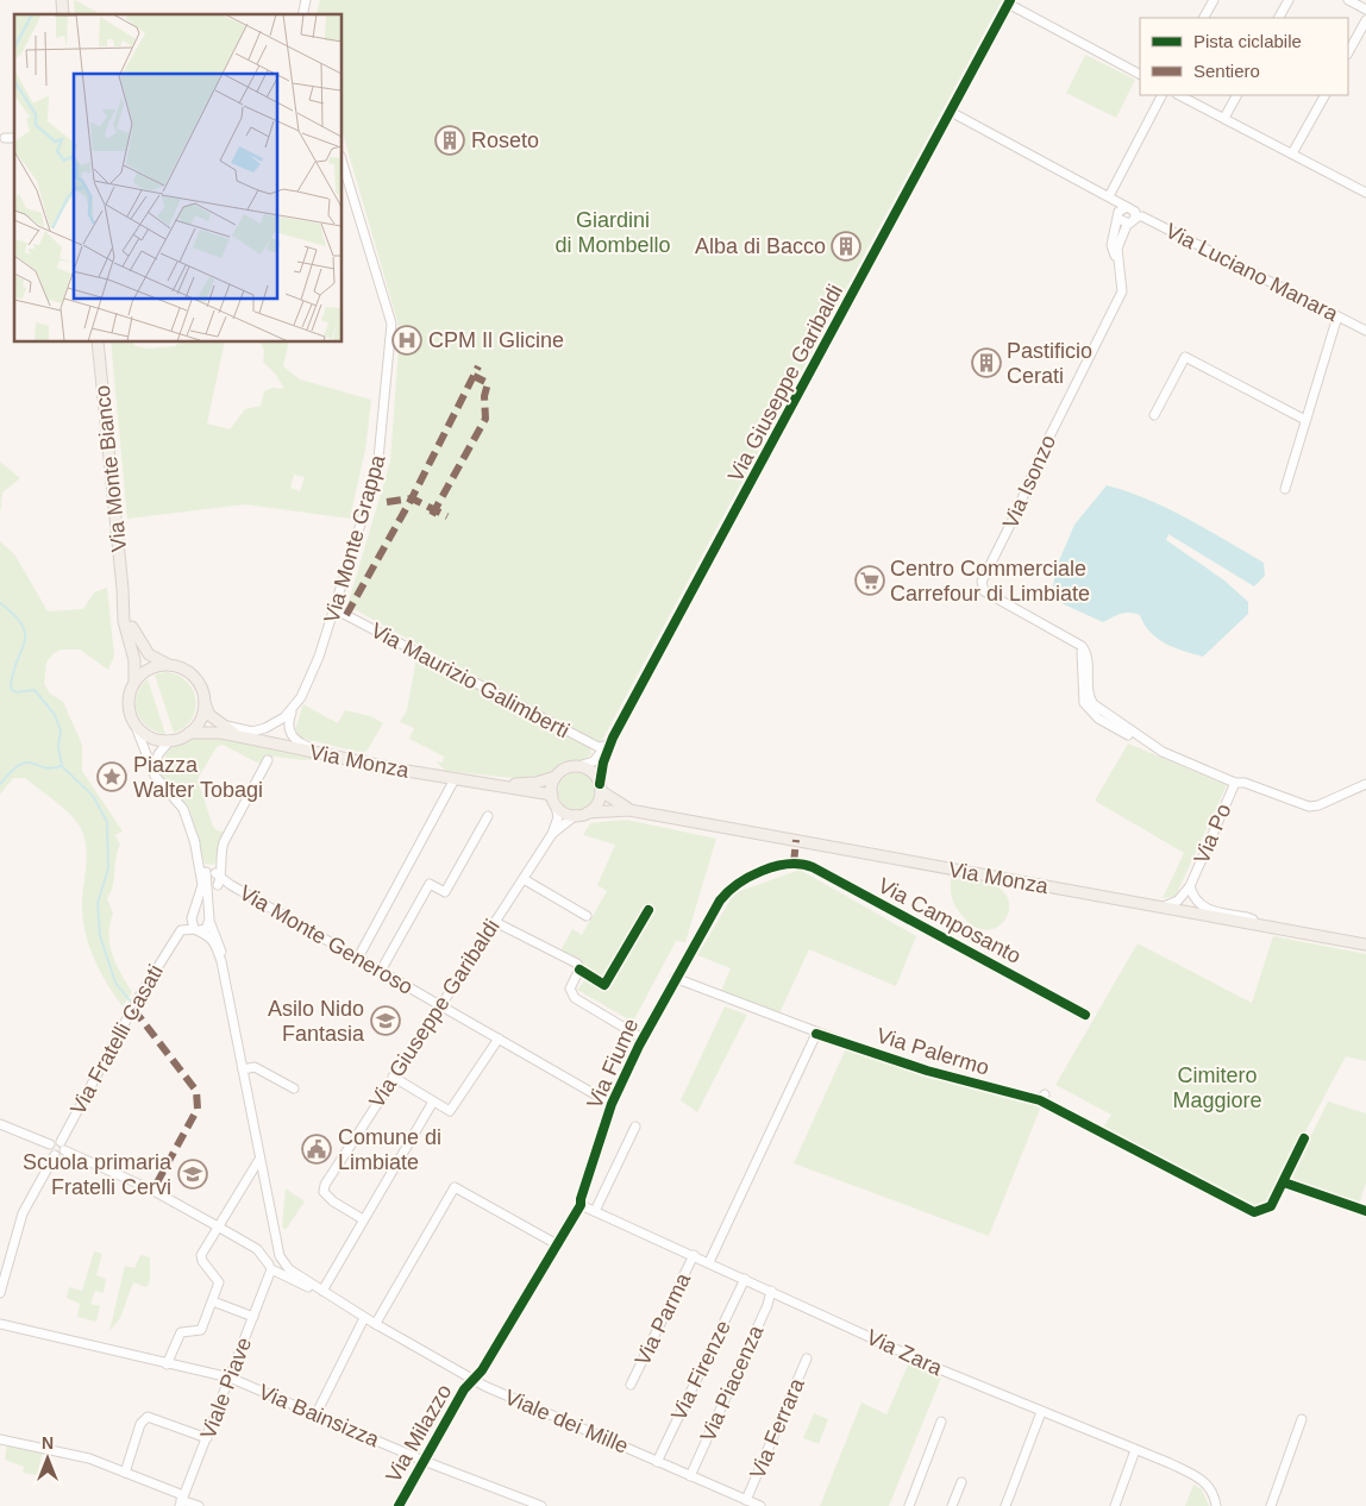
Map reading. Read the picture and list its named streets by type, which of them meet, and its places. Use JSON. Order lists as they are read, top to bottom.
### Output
{
  "streets": {
    "main road": ["Via Monte Bianco", "Via Monza"],
    "street": [
      "Via Luciano Manara",
      "Via Giuseppe Garibaldi",
      "Via Isonzo",
      "Via Monte Grappa",
      "Via Maurizio Galimberti",
      "Via Po",
      "Via Camposanto",
      "Via Monte Generoso",
      "Via Fratelli Casati",
      "Via Palermo",
      "Via Fiume",
      "Via Parma",
      "Via Zara",
      "Via Firenze",
      "Via Piacenza",
      "Viale Piave",
      "Via Bainsizza",
      "Viale dei Mille",
      "Via Ferrara",
      "Via Milazzo"
    ]
  },
  "crossings": [
    ["Via Giuseppe Garibaldi", "Via Maurizio Galimberti"],
    ["Via Giuseppe Garibaldi", "Via Monza"],
    ["Via Giuseppe Garibaldi", "Via Monte Generoso"],
    ["Via Monte Bianco", "Via Monza"],
    ["Via Isonzo", "Via Po"],
    ["Via Monte Grappa", "Via Maurizio Galimberti"],
    ["Via Monte Grappa", "Via Monza"],
    ["Via Monza", "Via Po"],
    ["Via Camposanto", "Via Fiume"],
    ["Via Monte Generoso", "Via Fiume"],
    ["Via Fratelli Casati", "Viale dei Mille"],
    ["Via Palermo", "Via Fiume"],
    ["Via Fiume", "Via Zara"],
    ["Via Fiume", "Viale dei Mille"],
    ["Via Fiume", "Via Milazzo"],
    ["Via Parma", "Via Zara"],
    ["Via Zara", "Via Firenze"],
    ["Via Zara", "Via Piacenza"],
    ["Via Firenze", "Viale dei Mille"],
    ["Via Piacenza", "Viale dei Mille"],
    ["Viale Piave", "Via Bainsizza"],
    ["Viale Piave", "Viale dei Mille"],
    ["Via Bainsizza", "Via Milazzo"],
    ["Viale dei Mille", "Via Ferrara"],
    ["Viale dei Mille", "Via Milazzo"]
  ],
  "parks": ["Giardini di Mombello", "Cimitero Maggiore"],
  "places": {
    "building": ["Roseto", "Alba di Bacco", "Pastificio Cerati"],
    "hospital": ["CPM Il Glicine"],
    "supermarket": ["Centro Commerciale Carrefour di Limbiate"],
    "place": ["Piazza Walter Tobagi"],
    "school or university": ["Asilo Nido Fantasia", "Scuola primaria Fratelli Cervi"],
    "public building": ["Comune di Limbiate"]
  },
  "legend": ["Pista ciclabile", "Sentiero"],
  "north": "top"
}
